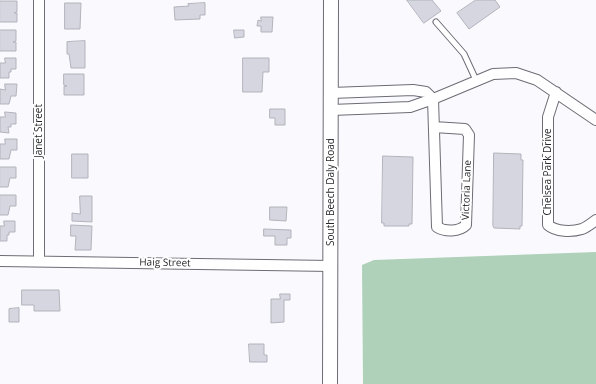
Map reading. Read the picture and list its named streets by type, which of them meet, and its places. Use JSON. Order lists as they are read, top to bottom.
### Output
{
  "streets": {
    "street": [
      "Janet Street",
      "Chelsea Park Drive",
      "Victoria Lane",
      "South Beech Daly Road",
      "Haig Street"
    ]
  },
  "crossings": [
    ["Janet Street", "Haig Street"],
    ["South Beech Daly Road", "Haig Street"]
  ]
}
